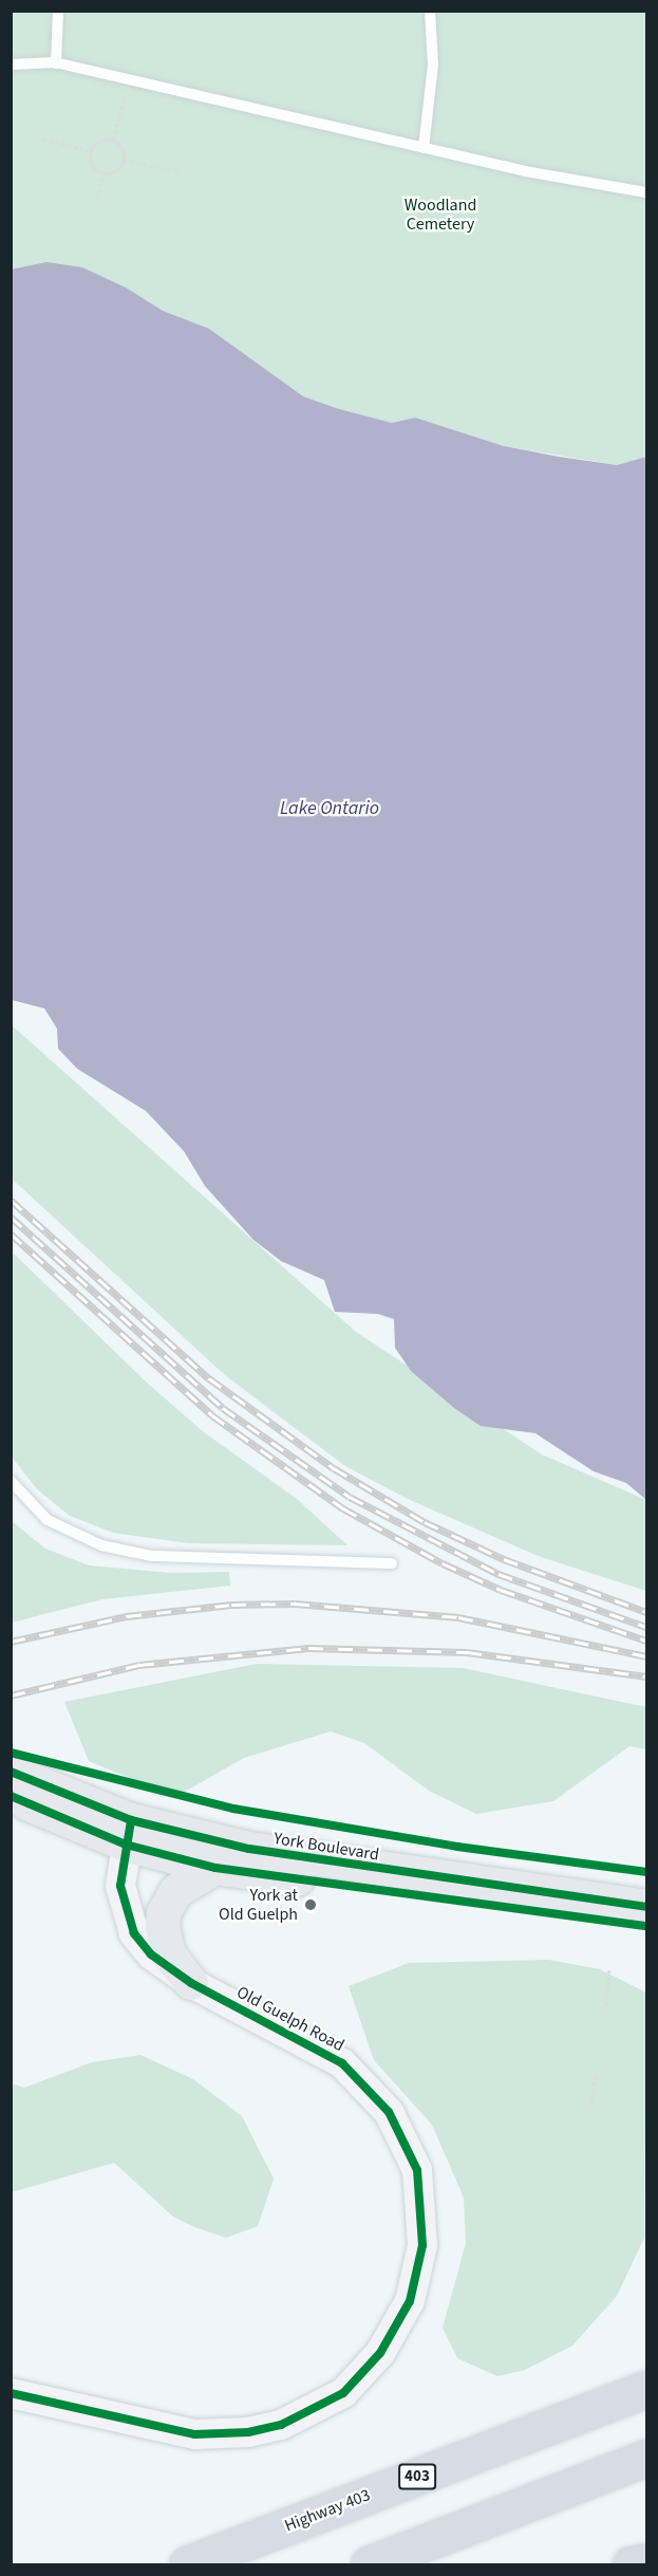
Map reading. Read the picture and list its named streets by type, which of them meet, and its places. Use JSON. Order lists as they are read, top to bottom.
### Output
{
  "streets": {
    "highway": ["403", "Highway 403"],
    "main road": ["York Boulevard"],
    "street": ["Old Guelph Road"]
  },
  "crossings": [
    ["York Boulevard", "Old Guelph Road"]
  ],
  "water": ["Lake Ontario"],
  "parks": ["Woodland Cemetery"],
  "places": ["York at Old Guelph"]
}
